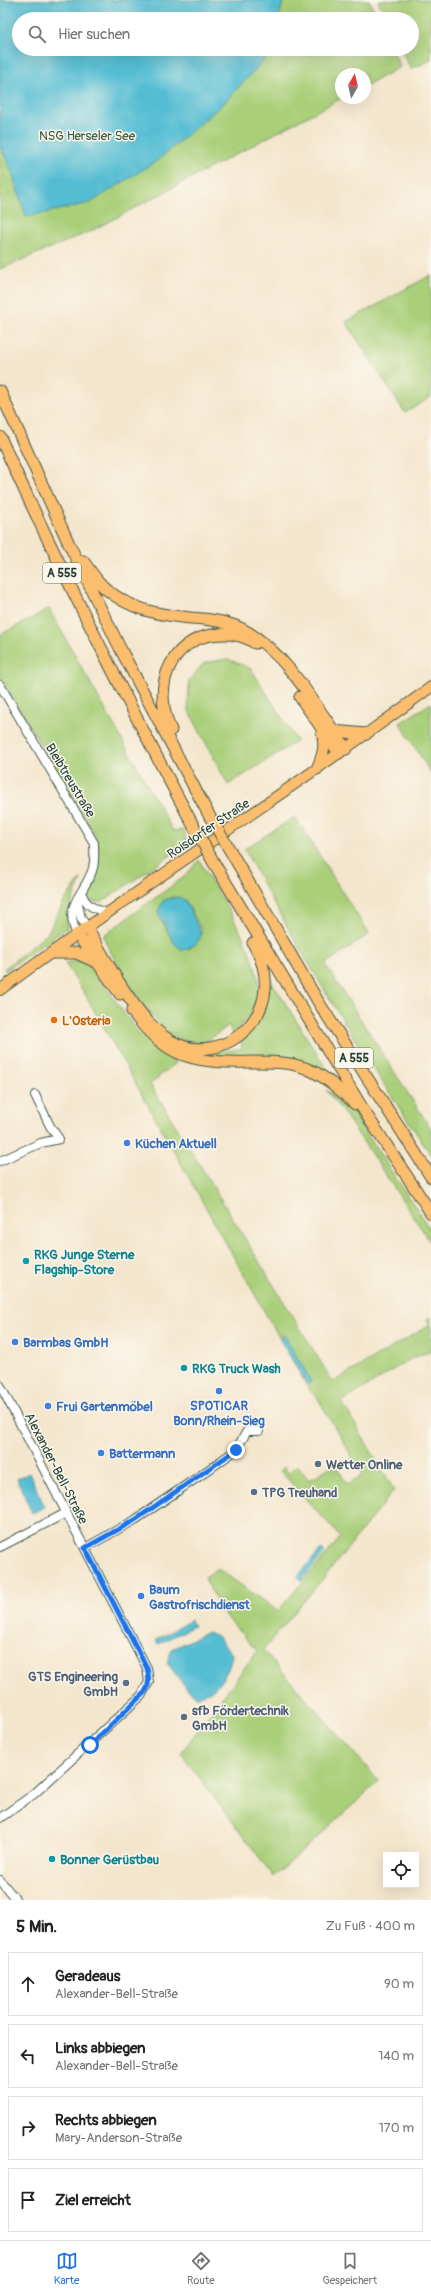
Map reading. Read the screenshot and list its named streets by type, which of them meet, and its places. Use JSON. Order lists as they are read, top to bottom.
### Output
{
  "streets": {
    "highway": ["A 555"],
    "main road": ["Roisdorfer Straße"],
    "street": ["Bleibtreustraße", "Alexander-Bell-Straße"]
  },
  "crossings": [
    ["Bleibtreustraße", "Roisdorfer Straße"]
  ],
  "parks": ["NSG Herseler See"],
  "places": [
    "L'Osteria",
    "Küchen Aktuell",
    "RKG Junge Sterne Flagship-Store",
    "Barmbas GmbH",
    "RKG Truck Wash",
    "SPOTICAR Bonn/Rhein-Sieg",
    "Frui Gartenmöbel",
    "Battermann",
    "Wetter Online",
    "TPG Treuhand",
    "Baum Gastrofrischdienst",
    "GTS Engineering GmbH",
    "sfb Fördertechnik GmbH",
    "Bonner Gerüstbau"
  ],
  "north": "top",
  "page": {
    "search": "Hier suchen",
    "heading": ["5 Min.", "Zu Fuß · 400 m"],
    "list": [
      ["Geradeaus", "Alexander-Bell-Straße", "90 m"],
      ["Links abbiegen", "Alexander-Bell-Straße", "140 m"],
      ["Rechts abbiegen", "Mary-Anderson-Straße", "170 m"],
      "Ziel erreicht"
    ],
    "nav": ["Karte", "Route", "Gespeichert"]
  }
}
